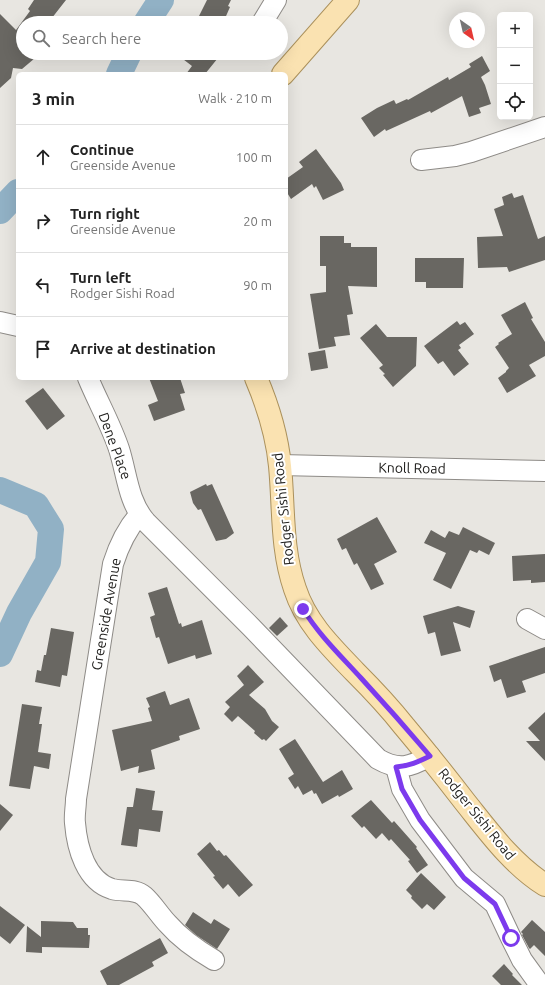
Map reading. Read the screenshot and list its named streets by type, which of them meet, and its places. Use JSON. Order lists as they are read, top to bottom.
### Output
{
  "streets": {
    "main road": ["Rodger Sishi Road"],
    "street": ["Dene Place", "Knoll Road", "Greenside Avenue"]
  },
  "crossings": [
    ["Dene Place", "Greenside Avenue"],
    ["Knoll Road", "Rodger Sishi Road"]
  ],
  "north": "bottom right",
  "page": {
    "map_buttons": ["+", "−"],
    "search": "Search here",
    "heading": ["3 min", "Walk · 210 m"],
    "list": [
      ["Continue", "Greenside Avenue", "100 m"],
      ["Turn right", "Greenside Avenue", "20 m"],
      ["Turn left", "Rodger Sishi Road", "90 m"],
      "Arrive at destination"
    ]
  }
}
